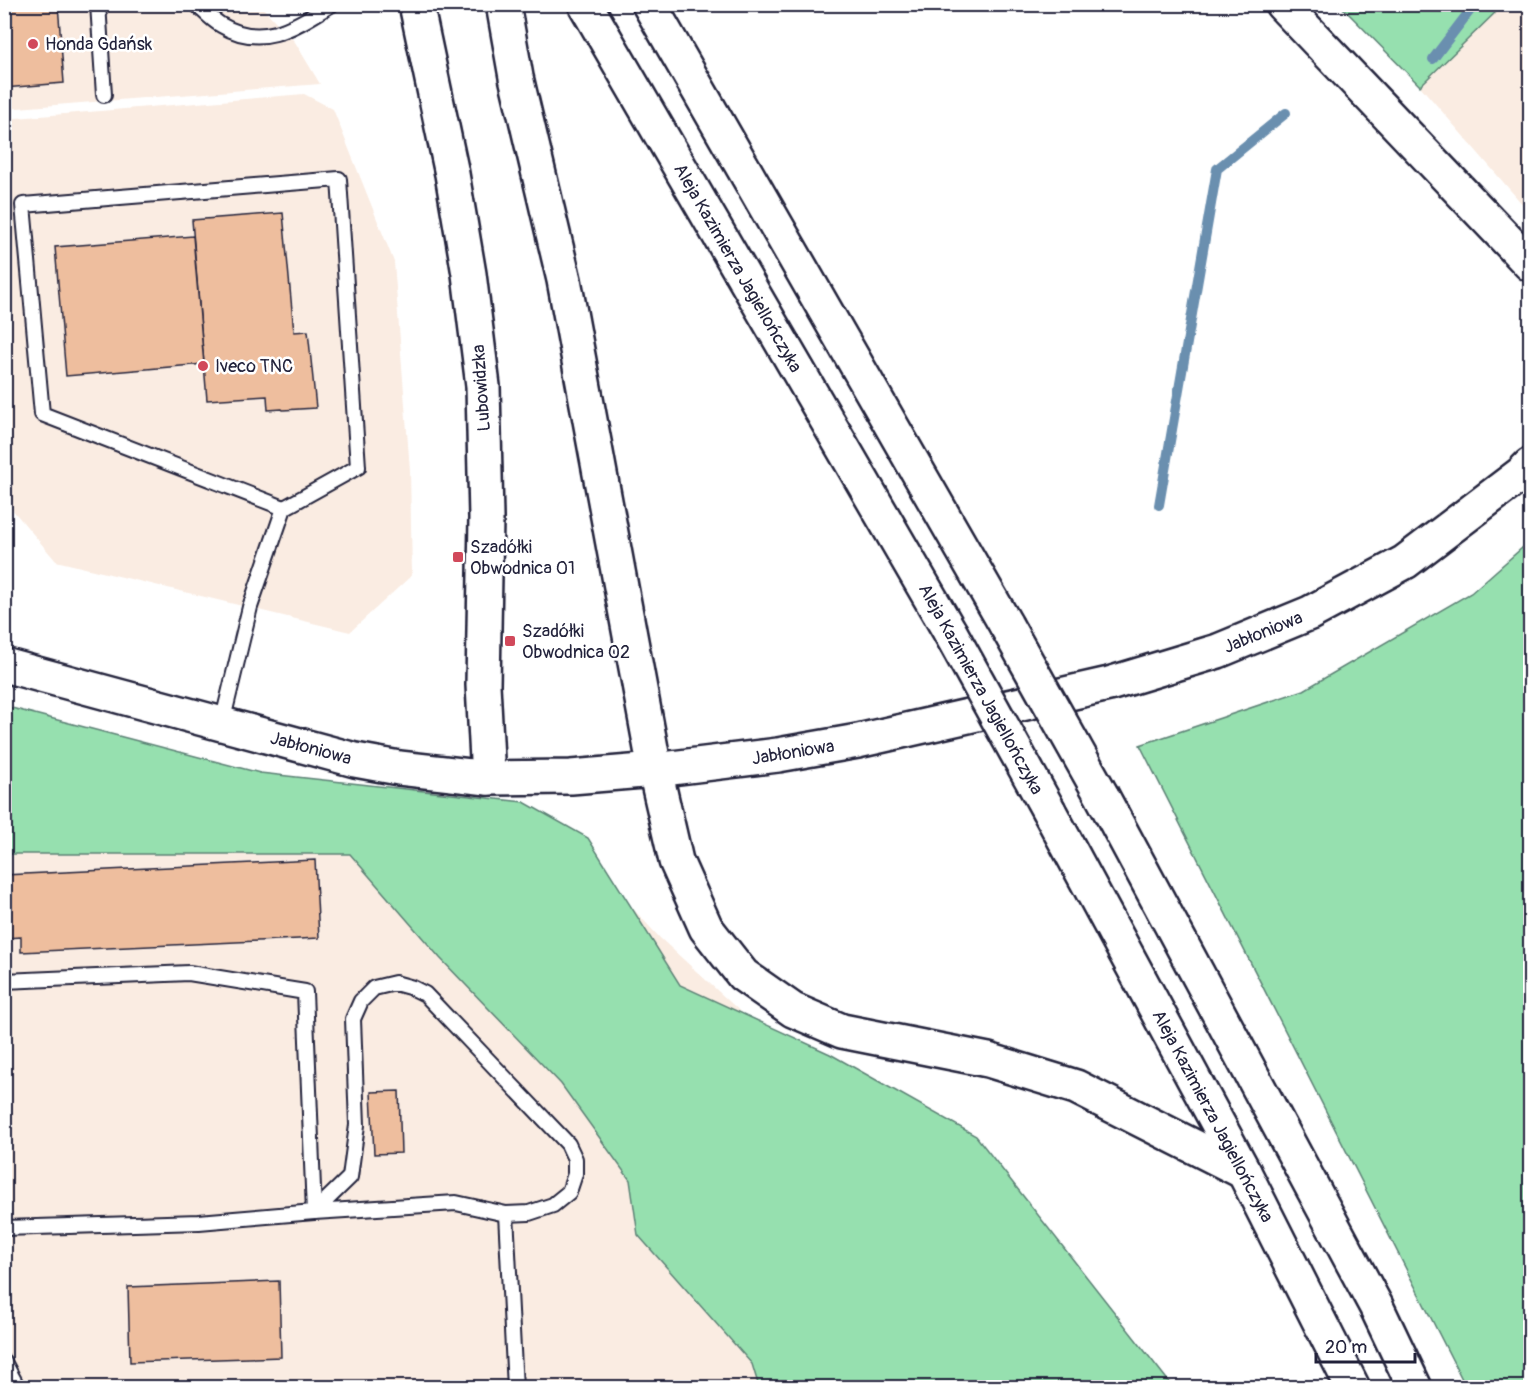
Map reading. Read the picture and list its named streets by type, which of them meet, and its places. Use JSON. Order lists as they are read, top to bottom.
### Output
{
  "streets": {
    "main road": ["Aleja Kazimierza Jagiellończyka", "Lubowidzka", "Jabłoniowa"]
  },
  "crossings": [
    ["Lubowidzka", "Jabłoniowa"]
  ],
  "places": {
    "other": ["Honda Gdańsk", "Iveco TNC"],
    "transit": ["Szadółki Obwodnica 01", "Szadółki Obwodnica 02"]
  },
  "scale_bar": "20 m"
}
